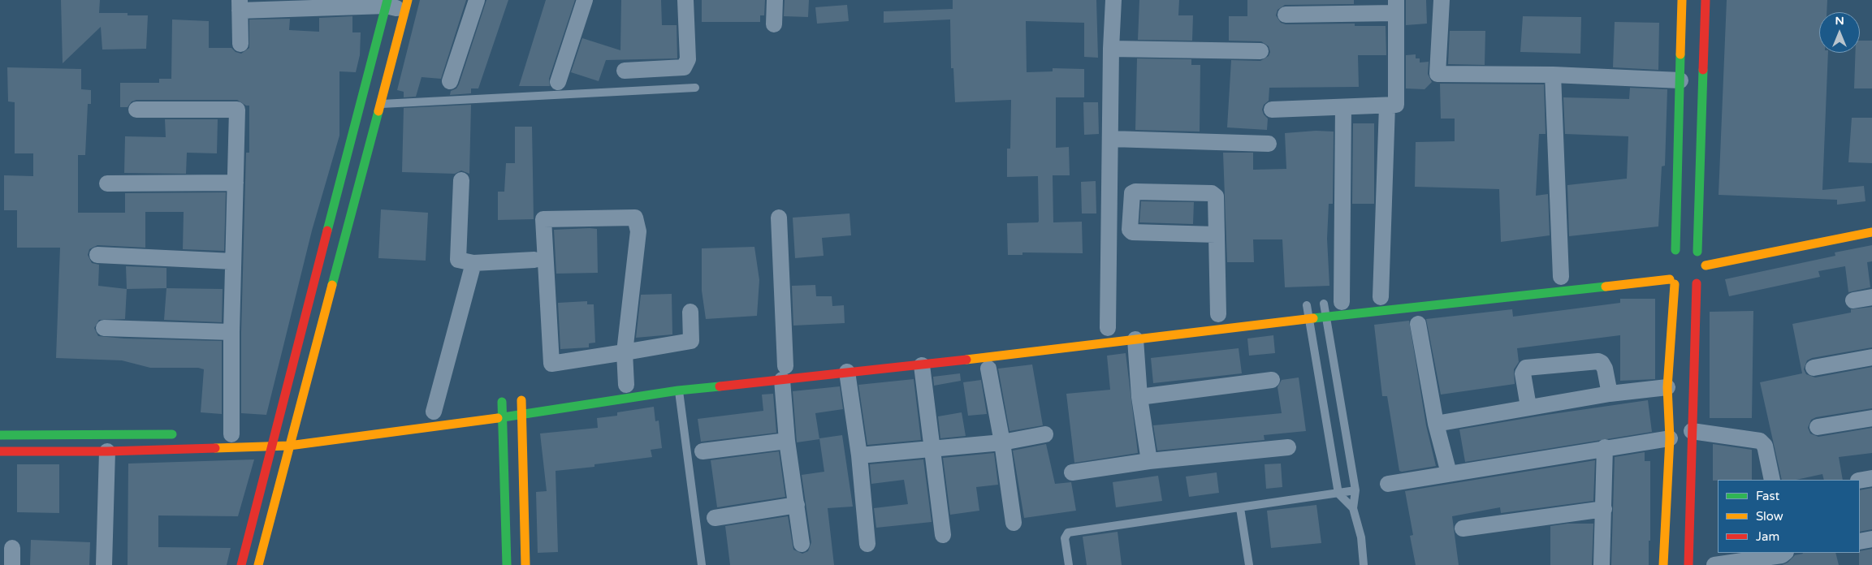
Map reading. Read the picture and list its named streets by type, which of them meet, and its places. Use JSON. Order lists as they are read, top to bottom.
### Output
{
  "legend": ["Fast", "Slow", "Jam"],
  "north": "top"
}
